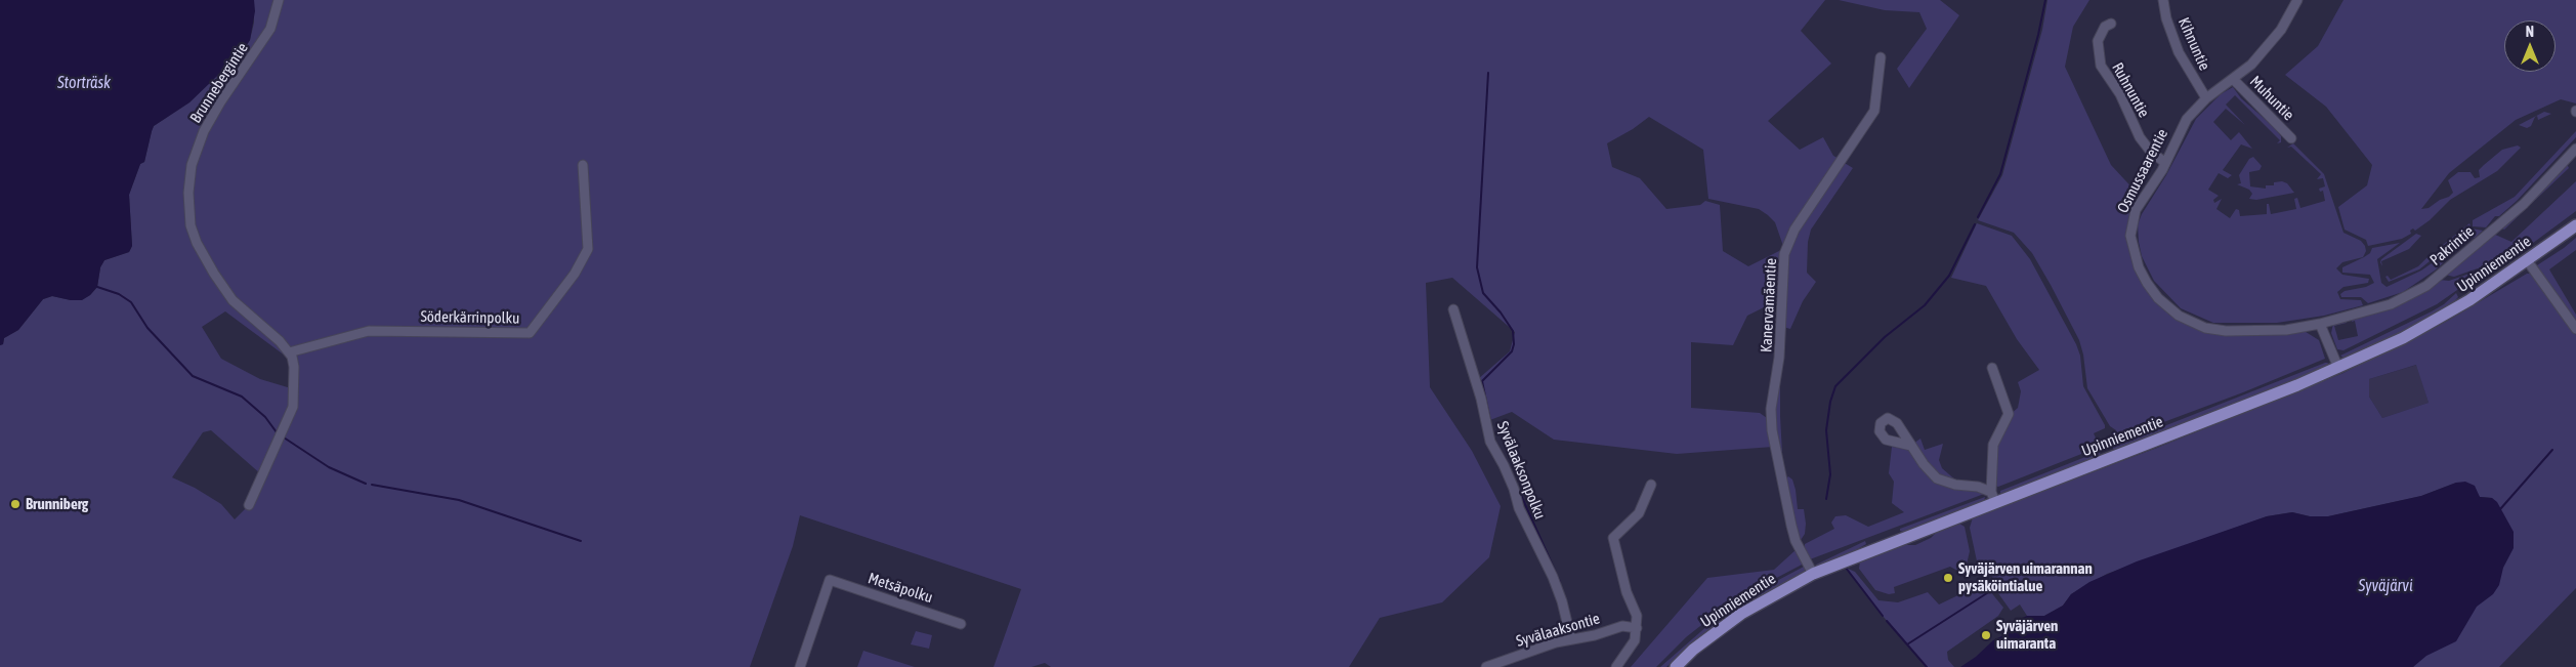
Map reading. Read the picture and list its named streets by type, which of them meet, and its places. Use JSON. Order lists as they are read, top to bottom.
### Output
{
  "streets": {
    "main road": ["Upinniementie"],
    "street": [
      "Kihnuntie",
      "Brunnebergintie",
      "Ruhnuntie",
      "Muhuntie",
      "Osmussaarentie",
      "Pakrintie",
      "Kanervamäentie",
      "Söderkärrinpolku",
      "Syvälaaksonpolku",
      "Metsäpolku",
      "Syvälaaksontie"
    ]
  },
  "crossings": [
    ["Kihnuntie", "Osmussaarentie"],
    ["Brunnebergintie", "Söderkärrinpolku"],
    ["Ruhnuntie", "Osmussaarentie"],
    ["Muhuntie", "Osmussaarentie"],
    ["Osmussaarentie", "Pakrintie"],
    ["Upinniementie", "Kanervamäentie"],
    ["Syvälaaksonpolku", "Syvälaaksontie"]
  ],
  "water": ["Storträsk", "Syväjärvi"],
  "places": ["Brunniberg", "Syväjärven uimarannan pysäköintialue", "Syväjärven uimaranta"],
  "north": "top"
}
